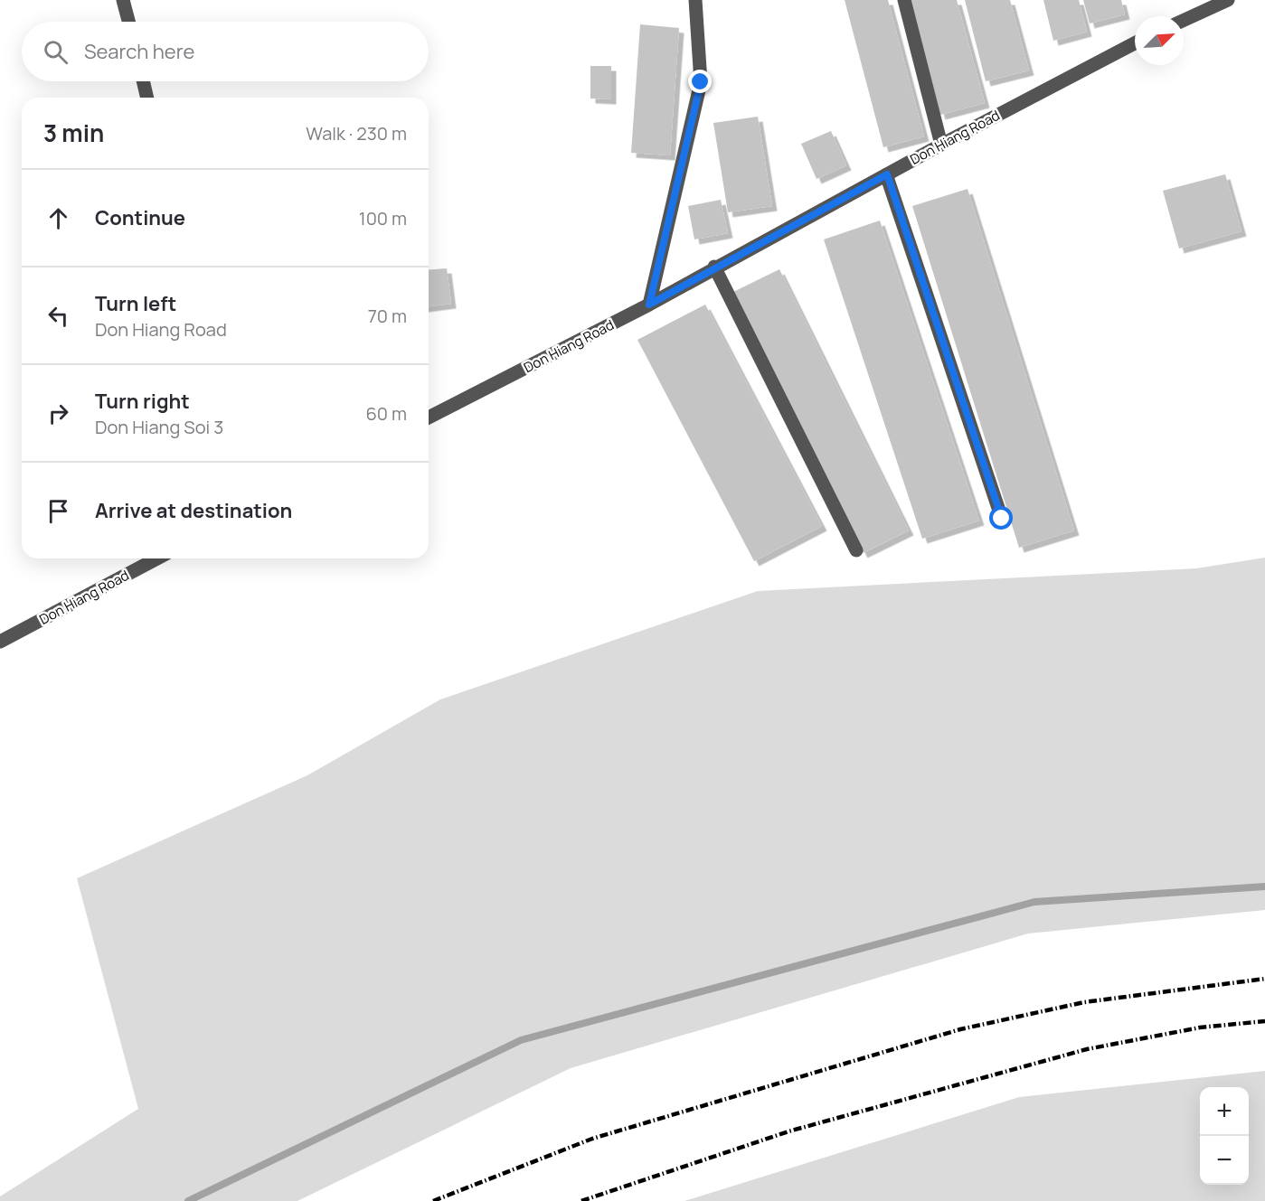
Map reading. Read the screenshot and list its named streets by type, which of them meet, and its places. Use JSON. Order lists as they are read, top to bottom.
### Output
{
  "streets": {
    "street": ["Don Hiang Road"]
  },
  "north": "top right",
  "page": {
    "search": "Search here",
    "heading": ["3 min", "Walk · 230 m"],
    "list": [
      ["Continue", "100 m"],
      ["Turn left", "Don Hiang Road", "70 m"],
      ["Turn right", "Don Hiang Soi 3", "60 m"],
      "Arrive at destination"
    ],
    "map_buttons": ["+", "−"]
  }
}
